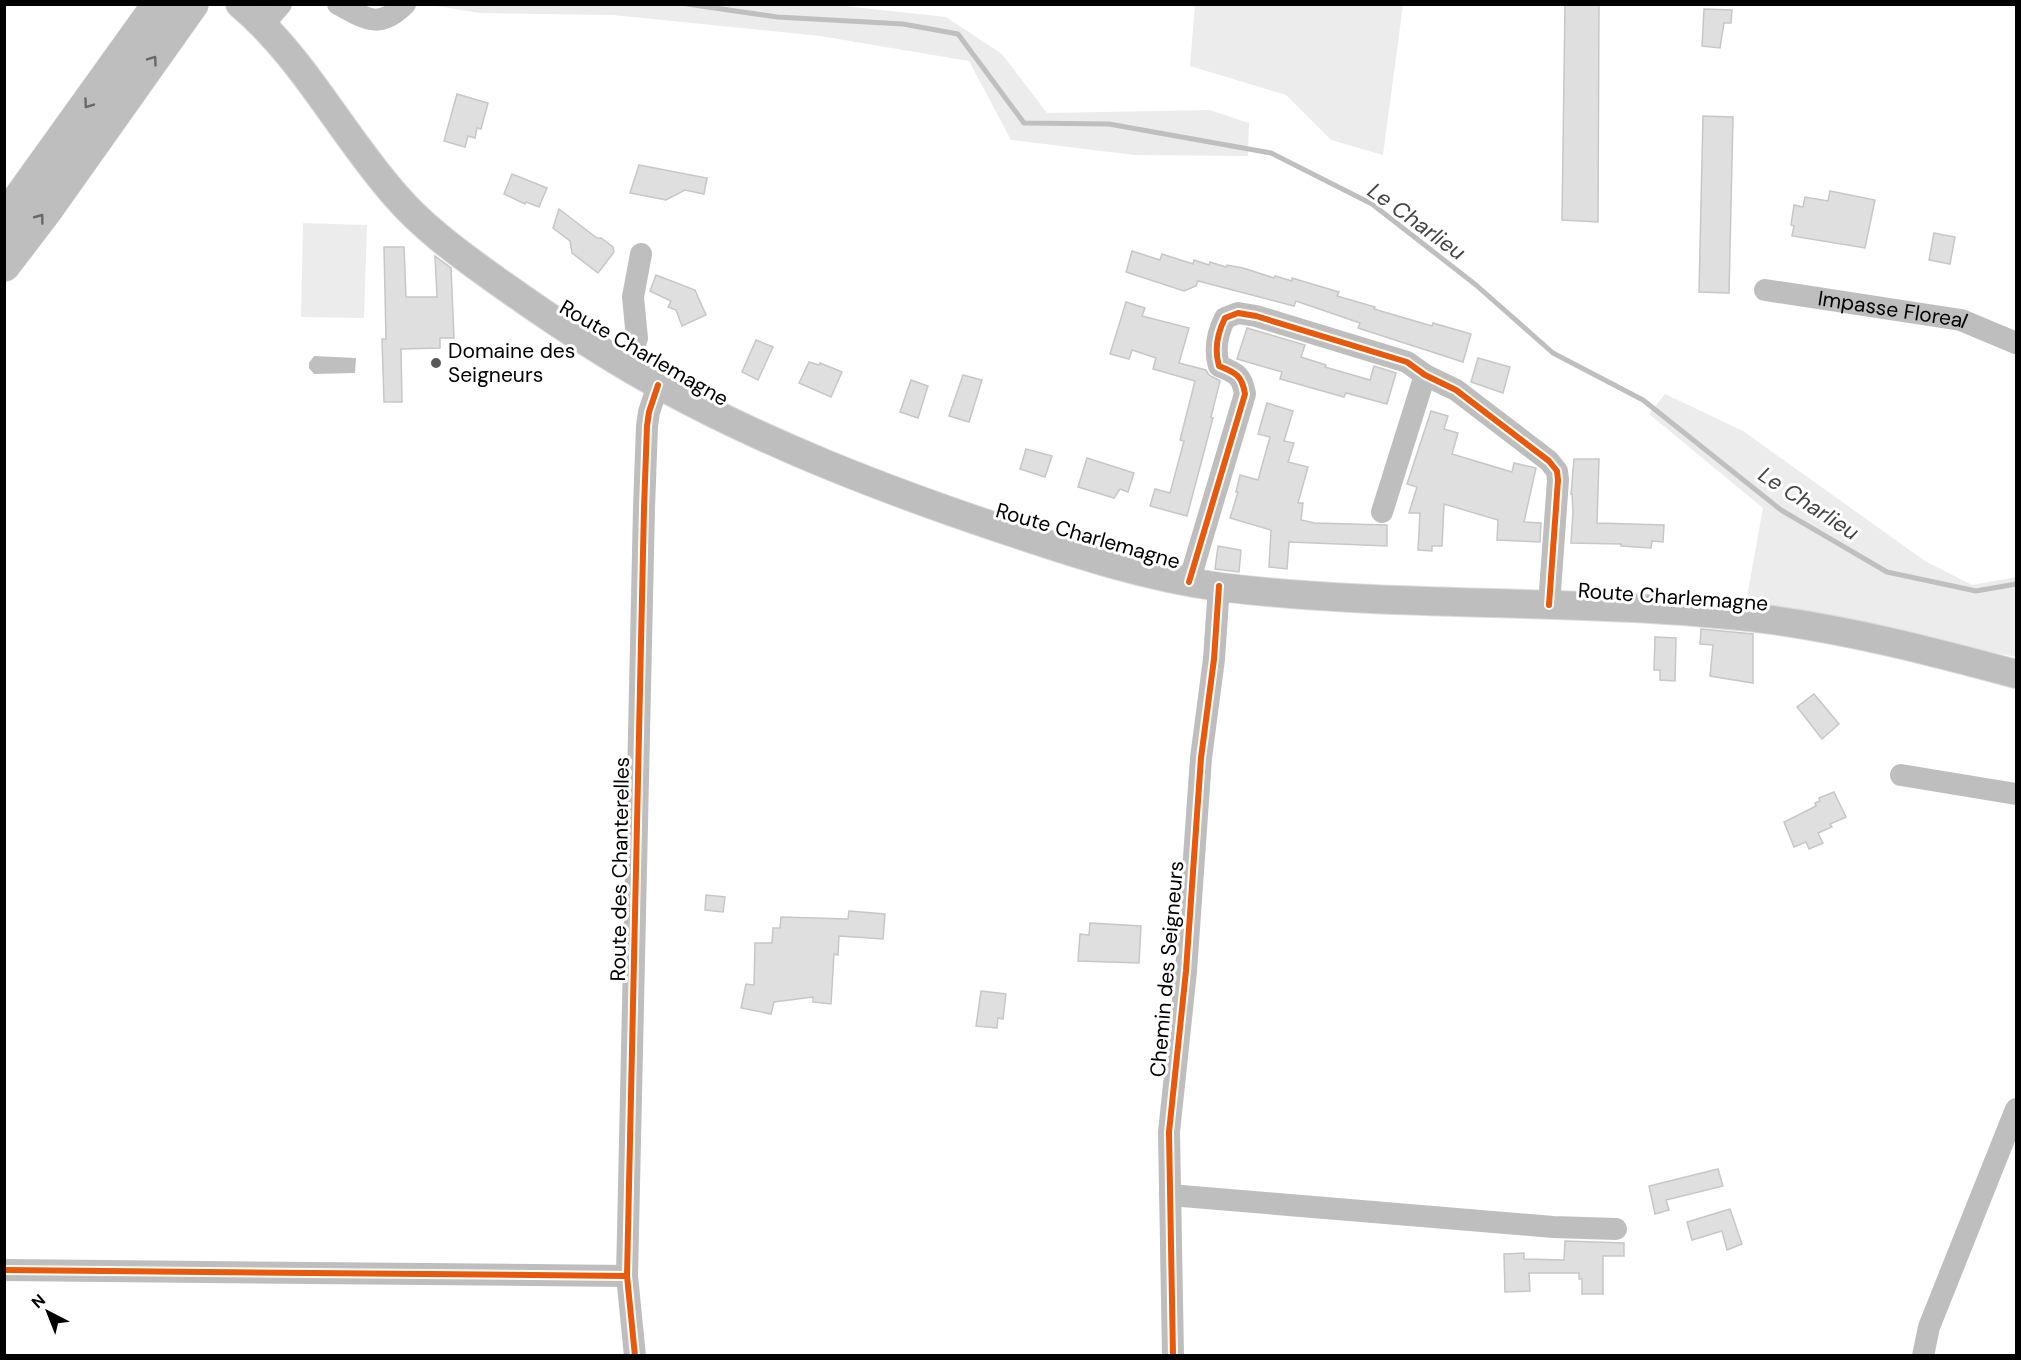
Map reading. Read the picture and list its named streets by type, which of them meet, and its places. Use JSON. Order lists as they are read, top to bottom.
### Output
{
  "streets": {
    "main road": ["Route Charlemagne"],
    "street": ["Impasse Floreal", "Route des Chanterelles", "Chemin des Seigneurs"]
  },
  "crossings": [
    ["Route Charlemagne", "Route des Chanterelles"],
    ["Route Charlemagne", "Chemin des Seigneurs"]
  ],
  "water": ["Le Charlieu"],
  "places": ["Domaine des Seigneurs"],
  "north": "top left"
}
